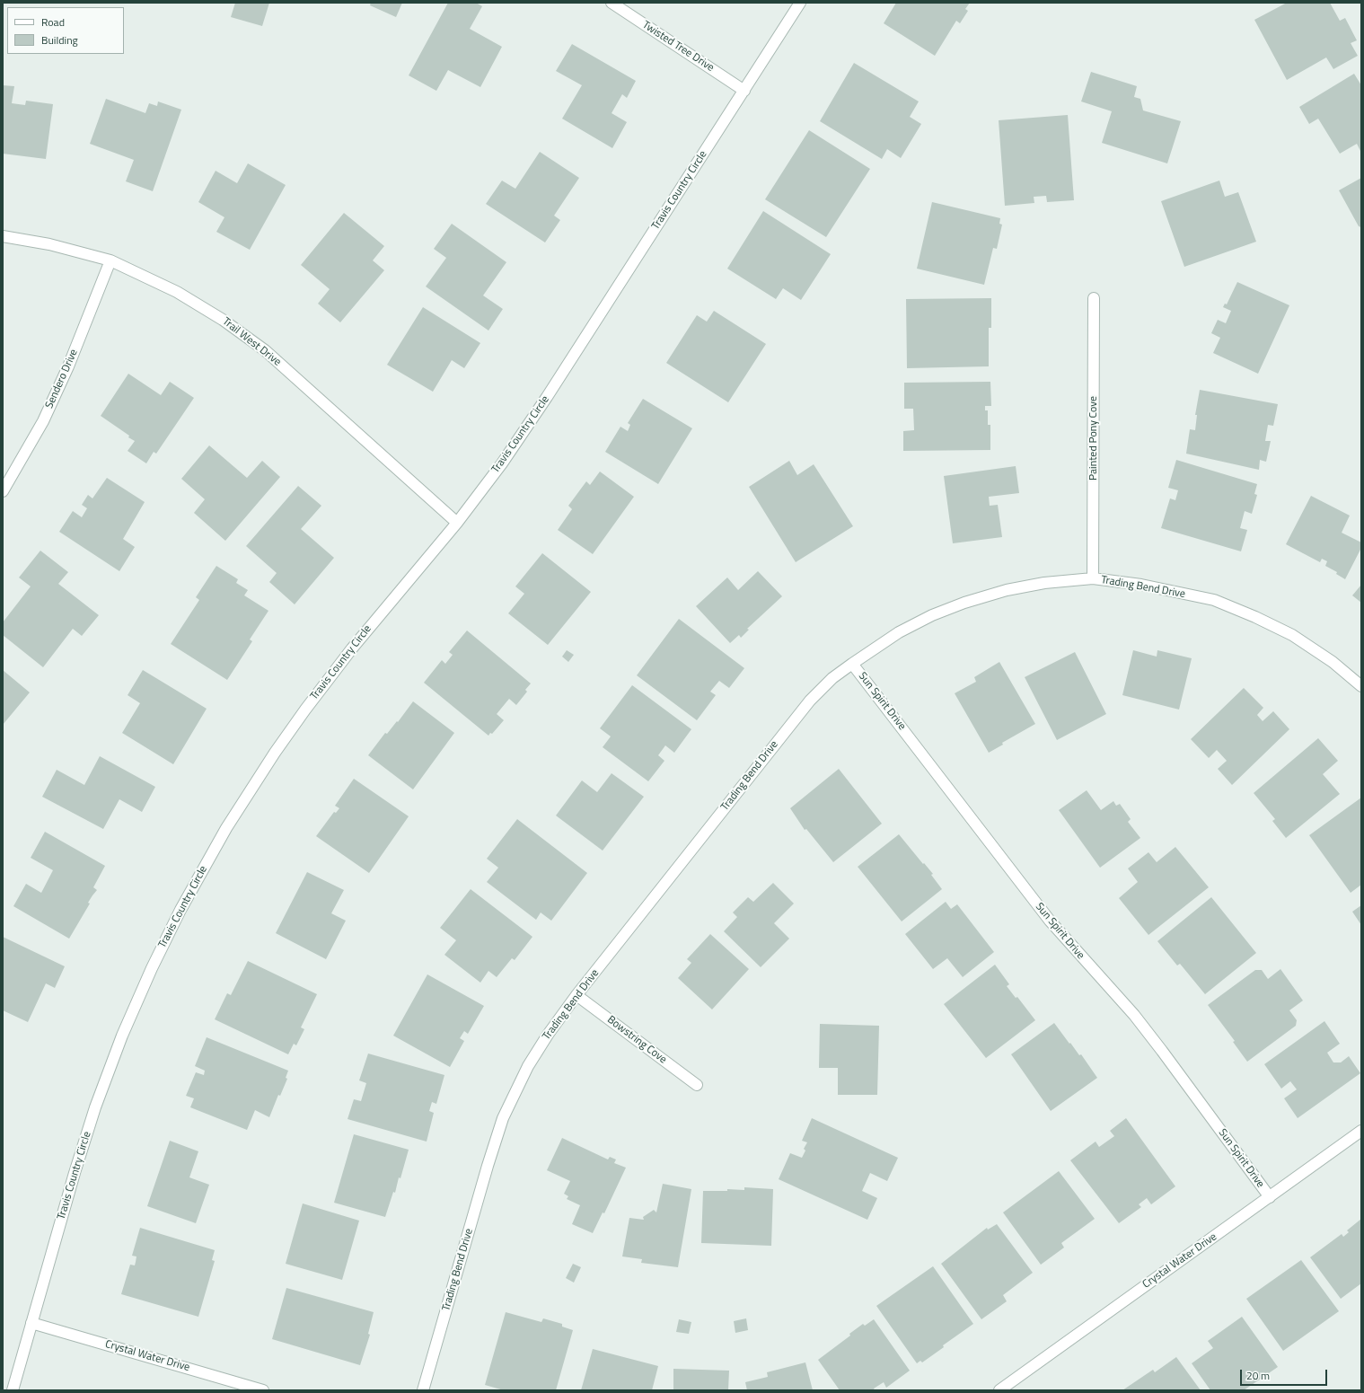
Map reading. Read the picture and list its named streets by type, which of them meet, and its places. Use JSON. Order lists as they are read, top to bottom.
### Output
{
  "streets": {
    "street": [
      "Twisted Tree Drive",
      "Travis Country Circle",
      "Trail West Drive",
      "Sendero Drive",
      "Painted Pony Cove",
      "Trading Bend Drive",
      "Sun Spirit Drive",
      "Bowstring Cove",
      "Crystal Water Drive"
    ]
  },
  "crossings": [
    ["Twisted Tree Drive", "Travis Country Circle"],
    ["Travis Country Circle", "Trail West Drive"],
    ["Travis Country Circle", "Crystal Water Drive"],
    ["Trail West Drive", "Sendero Drive"],
    ["Painted Pony Cove", "Trading Bend Drive"],
    ["Trading Bend Drive", "Sun Spirit Drive"],
    ["Trading Bend Drive", "Bowstring Cove"],
    ["Sun Spirit Drive", "Crystal Water Drive"]
  ],
  "legend": ["Road", "Building"],
  "scale_bar": "20 m"
}
